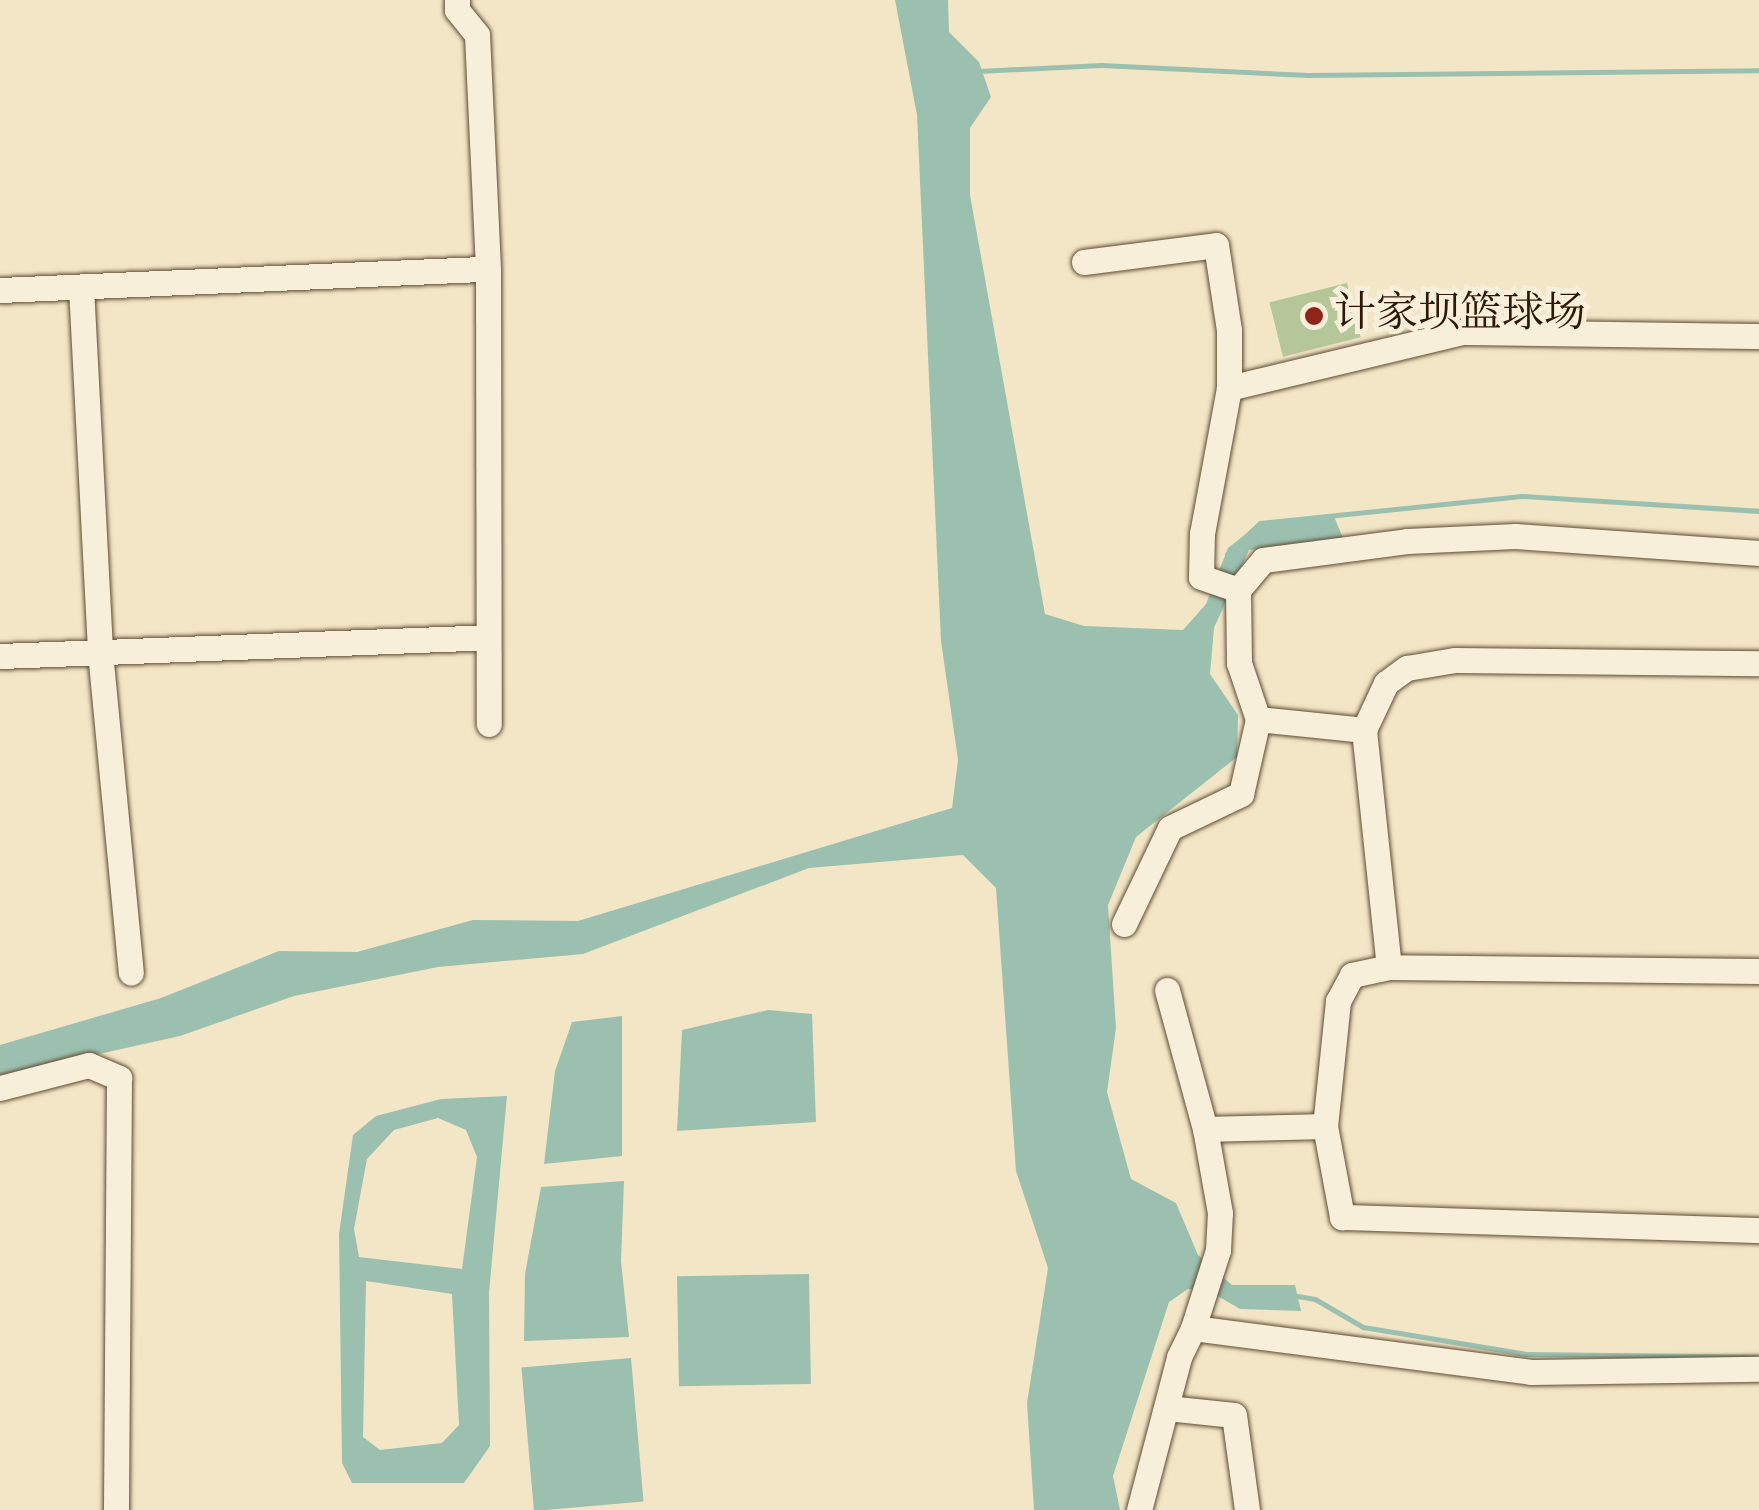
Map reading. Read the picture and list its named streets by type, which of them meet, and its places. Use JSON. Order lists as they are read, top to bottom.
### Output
{
  "places": ["计家坝篮球场"]
}
